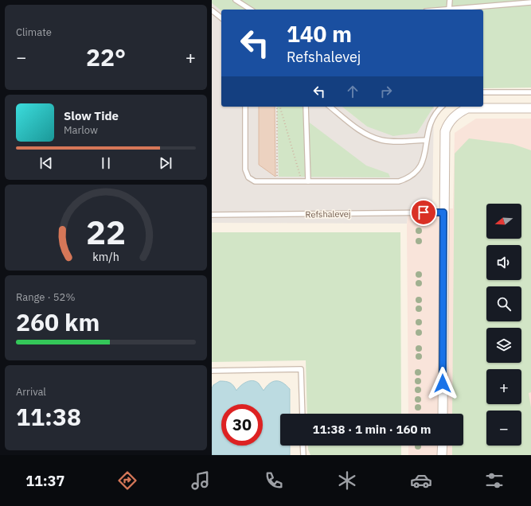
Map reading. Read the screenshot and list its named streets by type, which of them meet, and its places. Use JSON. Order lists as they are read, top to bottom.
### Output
{
  "streets": {
    "lane": ["Refshalevej"]
  },
  "north": "left",
  "page": {
    "tile": [
      "Climate",
      ["Range · 52%", "260 km"],
      ["Arrival", "11:38"]
    ],
    "turn": ["140 m", "Refshalevej"],
    "heat": ["−", "22°", "+"],
    "song": ["Slow Tide", "Marlow"],
    "map_buttons": ["+", "−"],
    "limit": "30",
    "trip": "11:38 · 1 min · 160 m",
    "tabs": "11:37",
    "gauge": ["22", "km/h"]
  }
}
